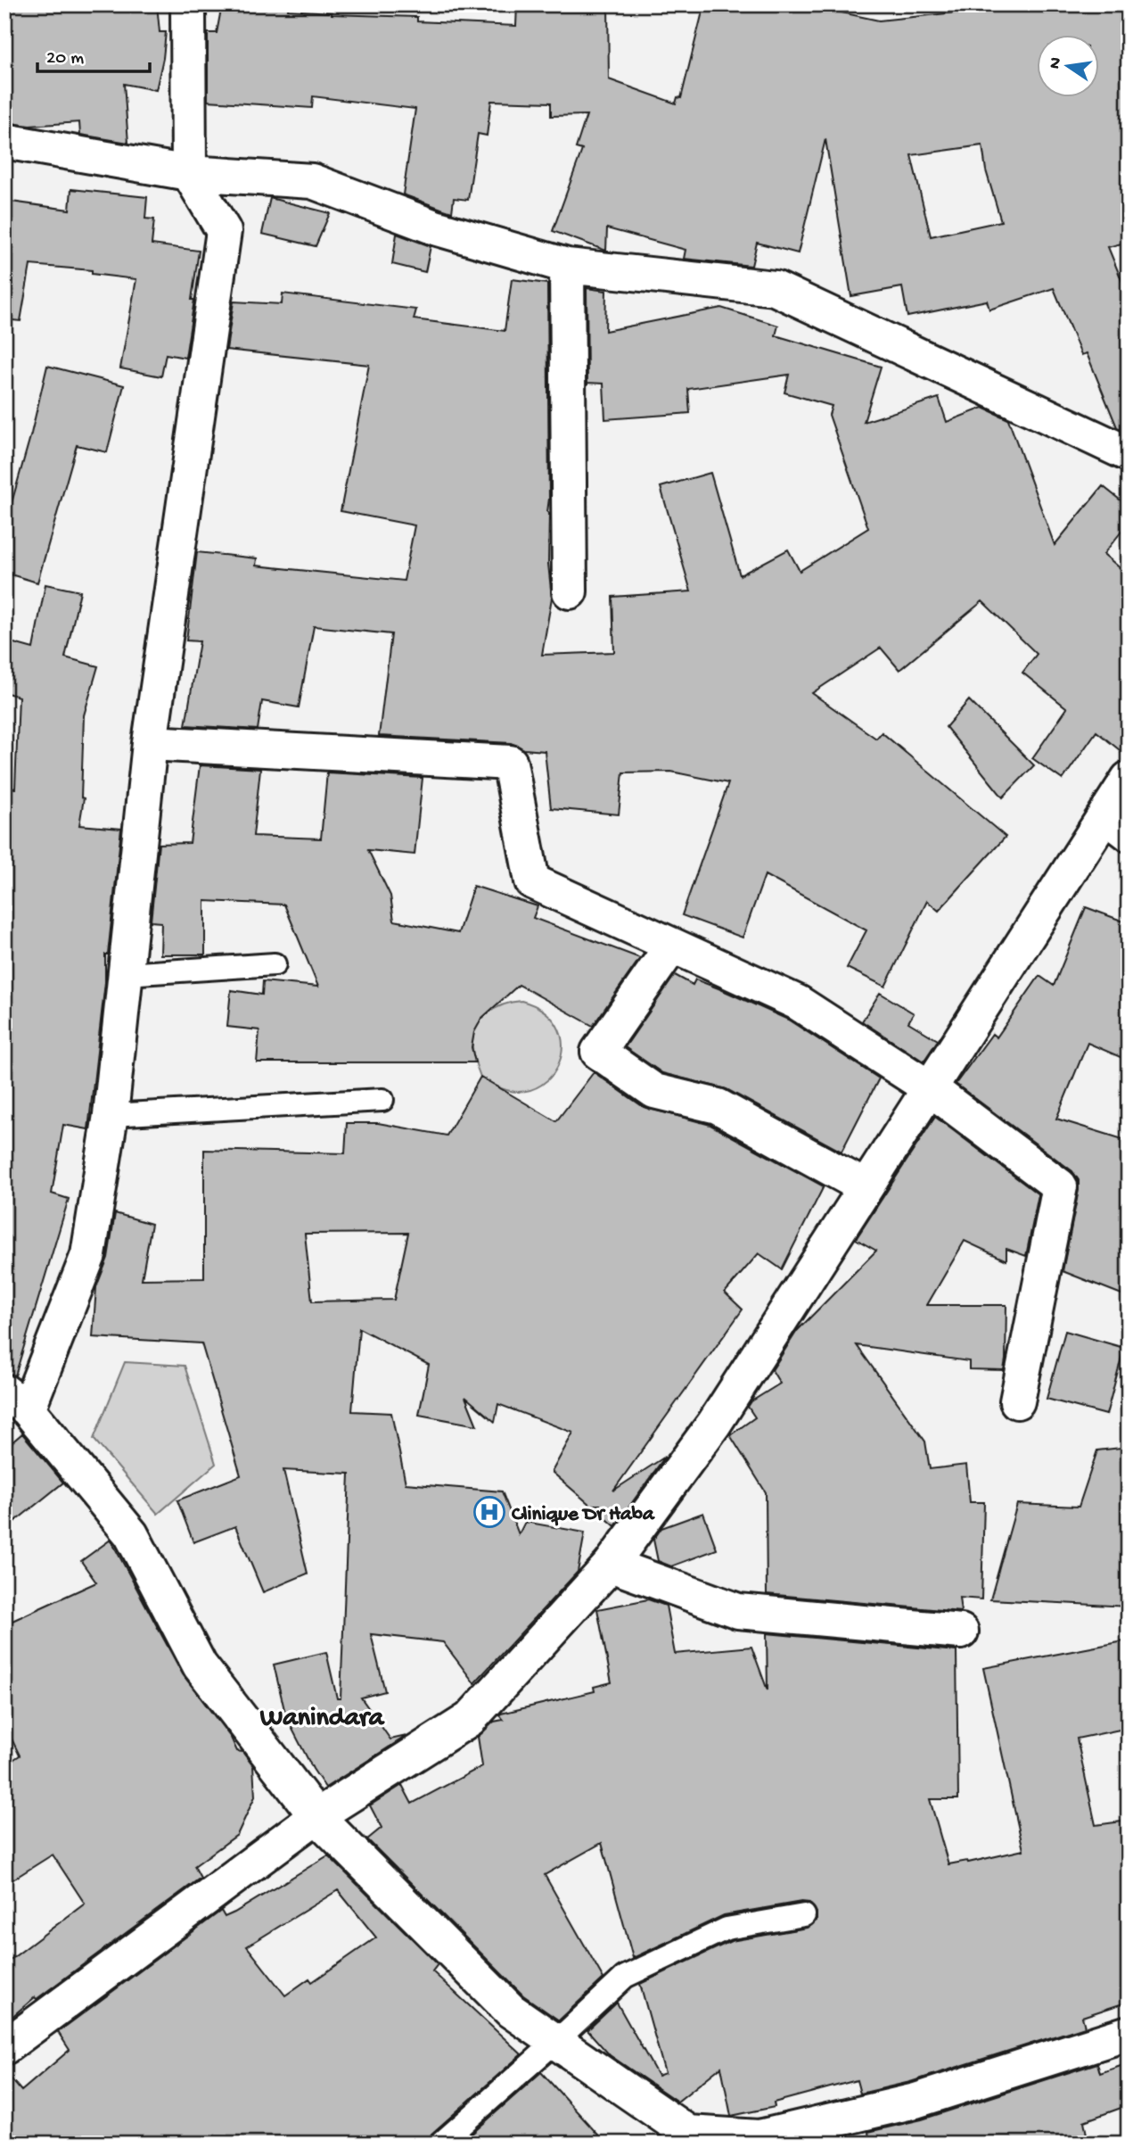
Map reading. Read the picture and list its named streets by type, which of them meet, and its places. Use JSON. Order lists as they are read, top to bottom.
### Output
{
  "districts": ["Wanindara"],
  "places": {
    "hospital": ["Clinique Dr Haba"]
  },
  "scale_bar": "20 m",
  "north": "left"
}
